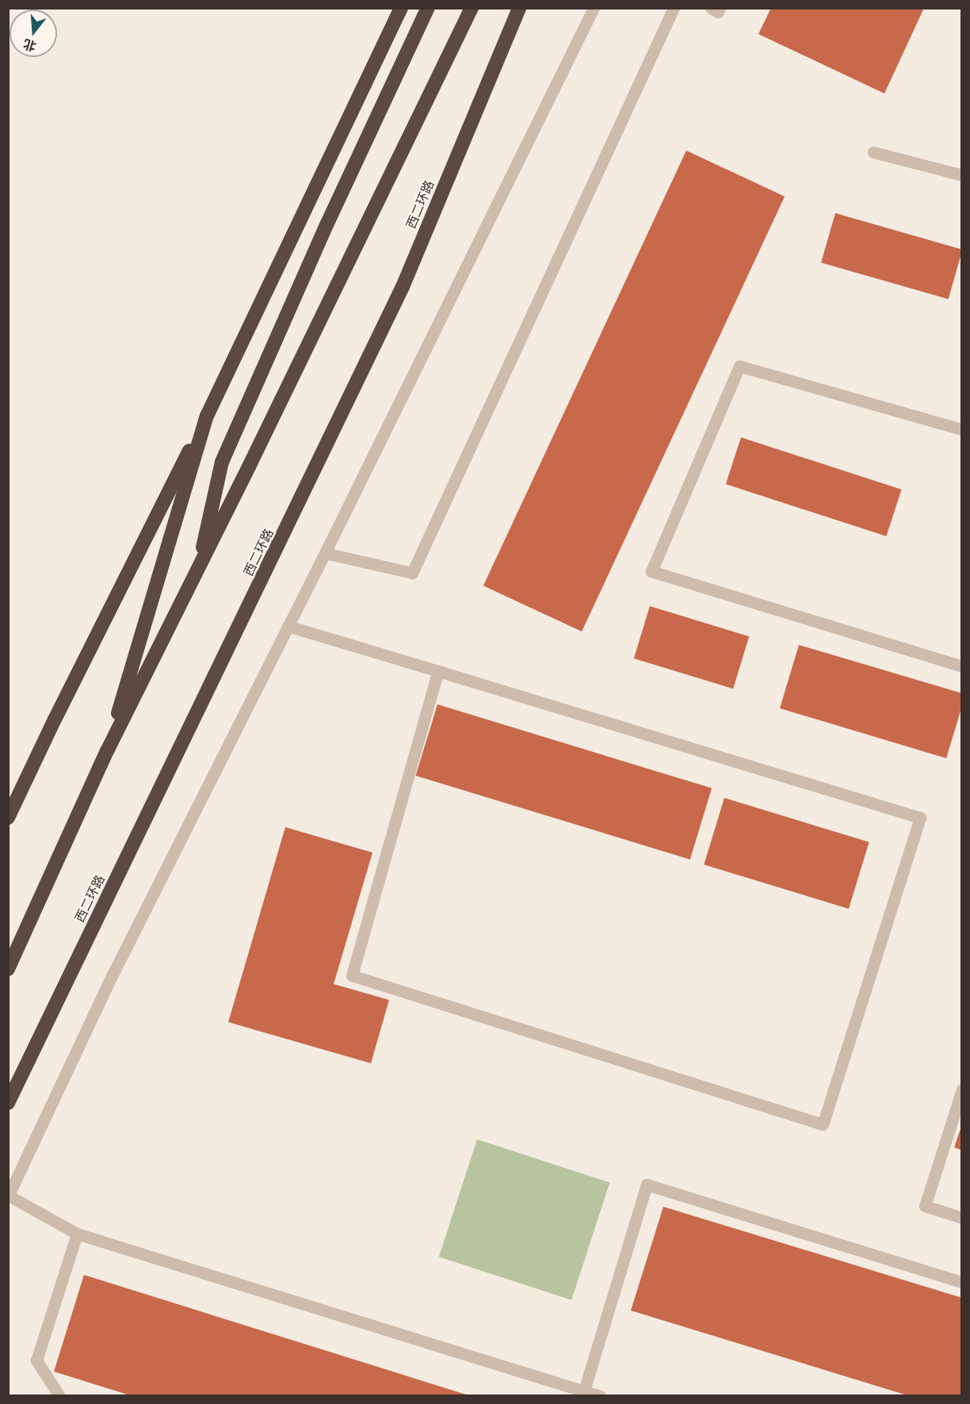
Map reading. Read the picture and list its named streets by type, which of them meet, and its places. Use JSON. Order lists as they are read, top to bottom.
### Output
{
  "streets": {
    "highway": ["西二环路"]
  },
  "north": "bottom"
}
